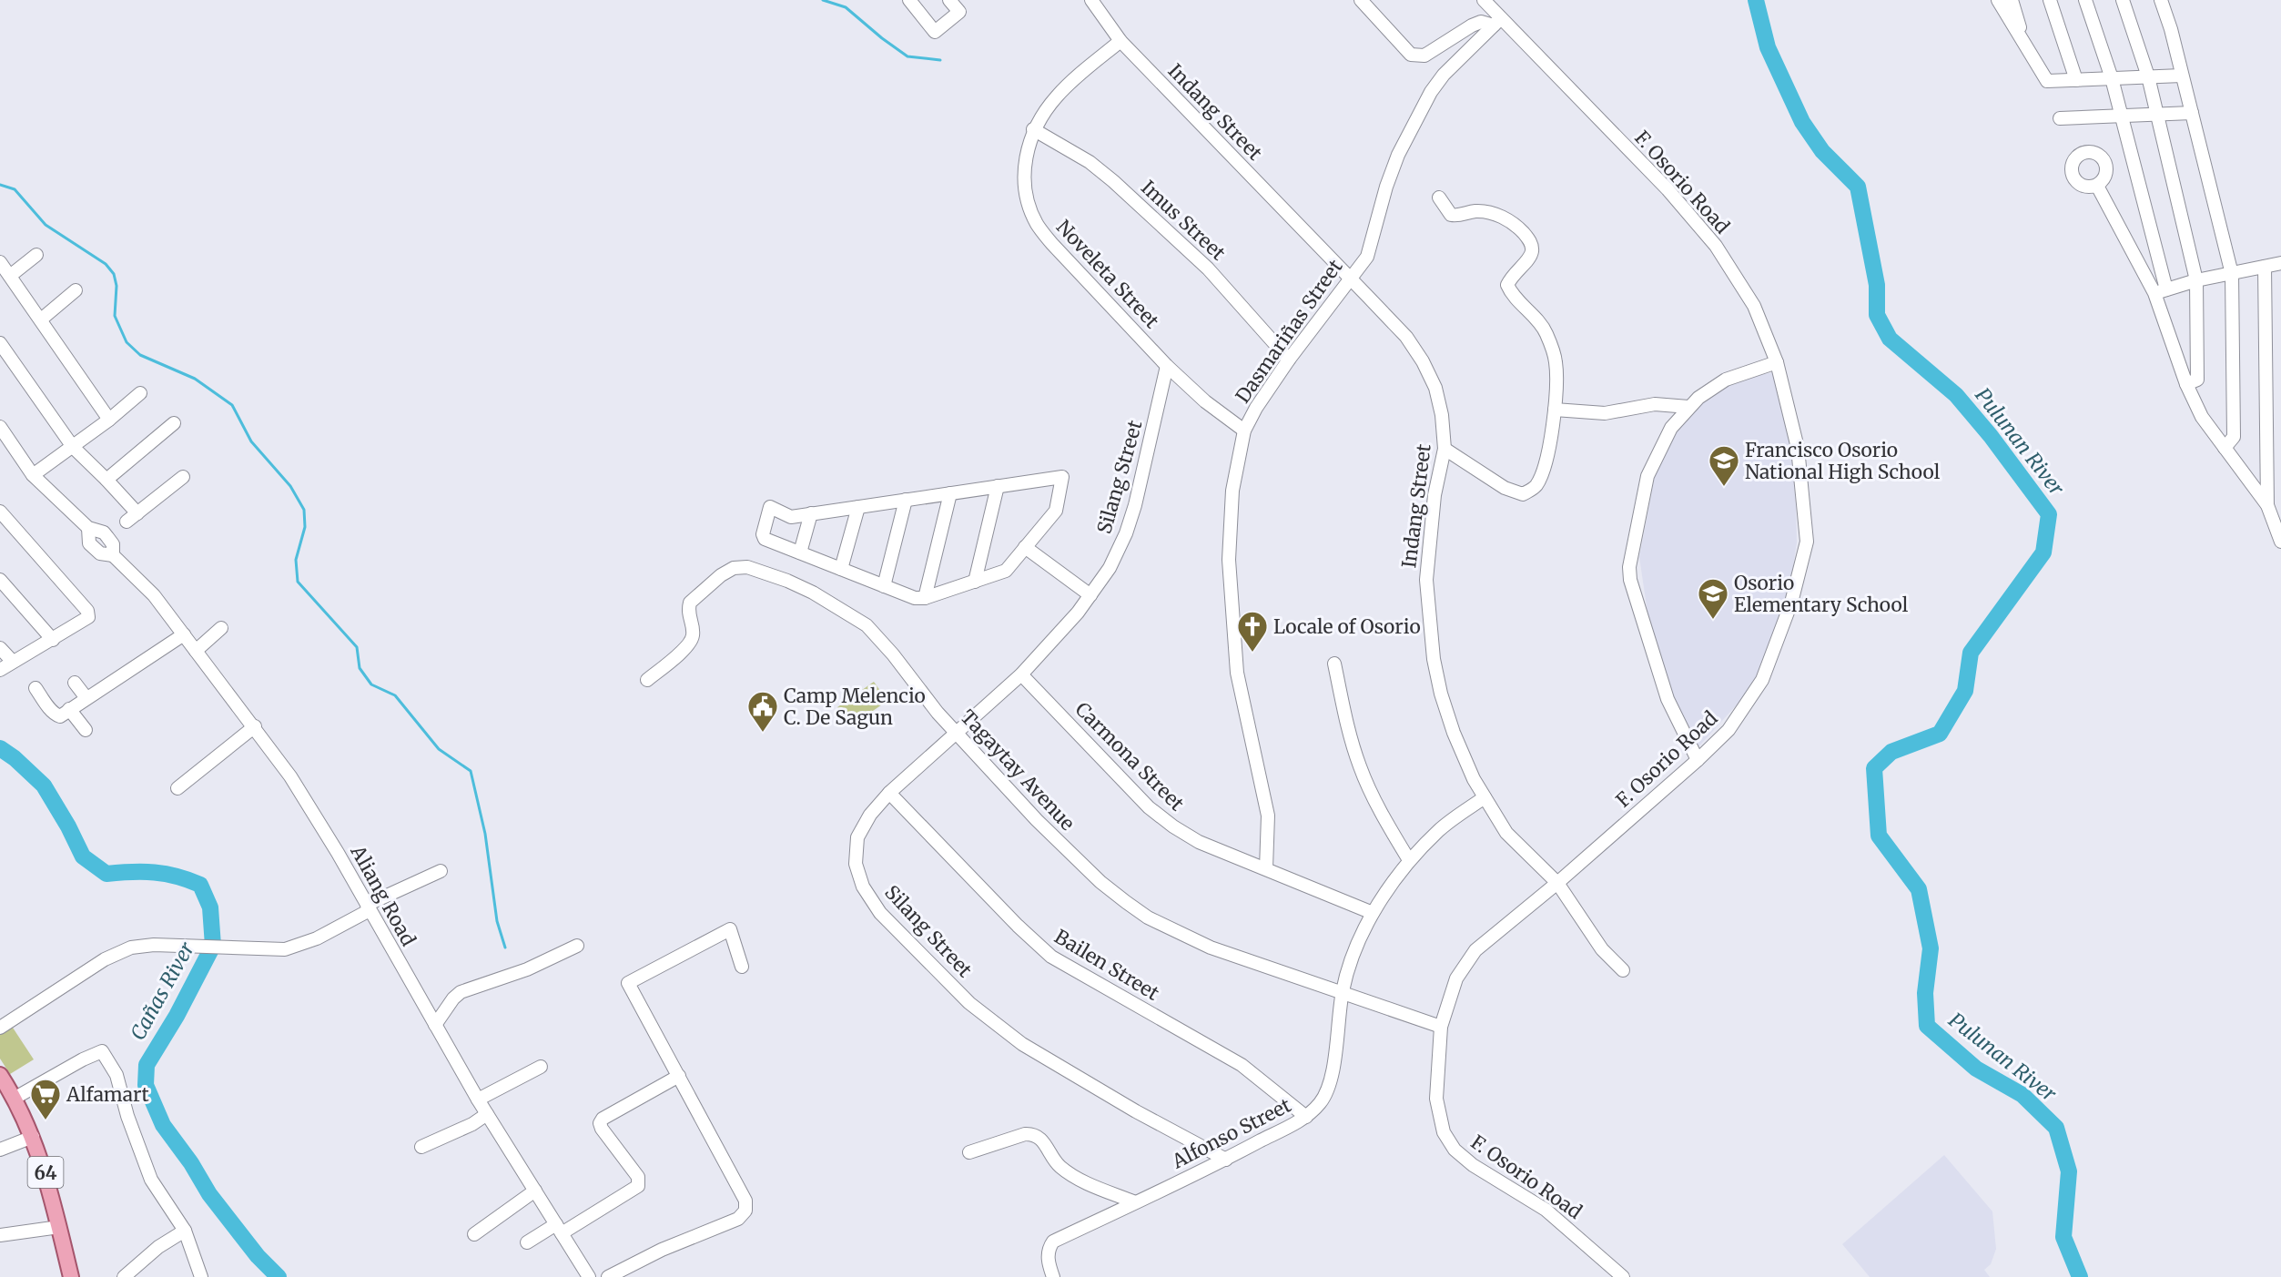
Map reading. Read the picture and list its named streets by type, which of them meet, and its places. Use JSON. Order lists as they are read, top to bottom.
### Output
{
  "streets": {
    "main road": ["64"],
    "street": [
      "Indang Street",
      "F. Osorio Road",
      "Imus Street",
      "Noveleta Street",
      "Dasmariñas Street",
      "Silang Street",
      "Carmona Street",
      "Tagaytay Avenue",
      "Aliang Road",
      "Bailen Street",
      "Alfonso Street"
    ]
  },
  "crossings": [
    ["Indang Street", "F. Osorio Road"],
    ["Indang Street", "Noveleta Street"],
    ["Indang Street", "Dasmariñas Street"],
    ["Indang Street", "Alfonso Street"],
    ["F. Osorio Road", "Dasmariñas Street"],
    ["F. Osorio Road", "Tagaytay Avenue"],
    ["Imus Street", "Noveleta Street"],
    ["Imus Street", "Dasmariñas Street"],
    ["Noveleta Street", "Dasmariñas Street"],
    ["Noveleta Street", "Silang Street"],
    ["Dasmariñas Street", "Carmona Street"],
    ["Silang Street", "Carmona Street"],
    ["Silang Street", "Tagaytay Avenue"],
    ["Silang Street", "Bailen Street"],
    ["Silang Street", "Alfonso Street"],
    ["Carmona Street", "Alfonso Street"],
    ["Tagaytay Avenue", "Alfonso Street"],
    ["Bailen Street", "Alfonso Street"]
  ],
  "water": ["Pulunan River", "Cañas River"],
  "places": {
    "school or university": ["Francisco Osorio National High School", "Osorio Elementary School"],
    "church": ["Locale of Osorio"],
    "public building": ["Camp Melencio C. De Sagun"],
    "supermarket": ["Alfamart"]
  }
}
